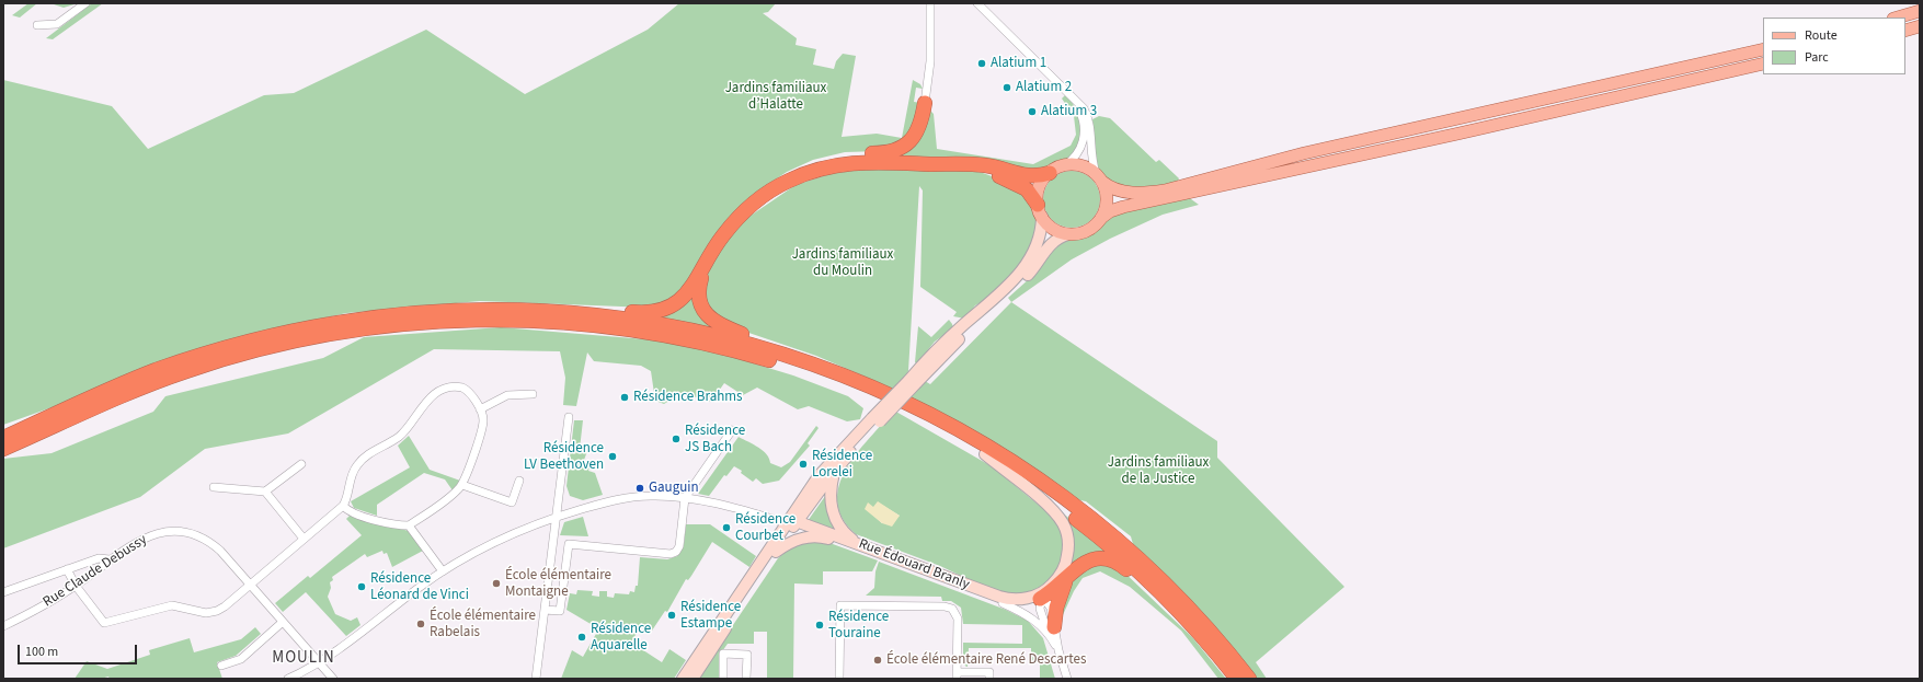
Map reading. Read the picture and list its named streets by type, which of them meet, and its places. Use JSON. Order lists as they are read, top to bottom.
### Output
{
  "streets": {
    "main road": ["Rue Édouard Branly"],
    "street": ["Rue Claude Debussy"]
  },
  "districts": ["MOULIN"],
  "parks": ["Jardins familiaux d’Halatte", "Jardins familiaux du Moulin", "Jardins familiaux de la Justice"],
  "places": [
    "Alatium 1",
    "Alatium 2",
    "Alatium 3",
    "Résidence Brahms",
    "Résidence JS Bach",
    "Résidence LV Beethoven",
    "Résidence Lorelei",
    "Gauguin",
    "Résidence Courbet",
    "École élémentaire Montaigne",
    "Résidence Léonard de Vinci",
    "Résidence Estampe",
    "École élémentaire Rabelais",
    "Résidence Touraine",
    "Résidence Aquarelle",
    "École élémentaire René Descartes"
  ],
  "legend": ["Route", "Parc"],
  "scale_bar": "100 m"
}
